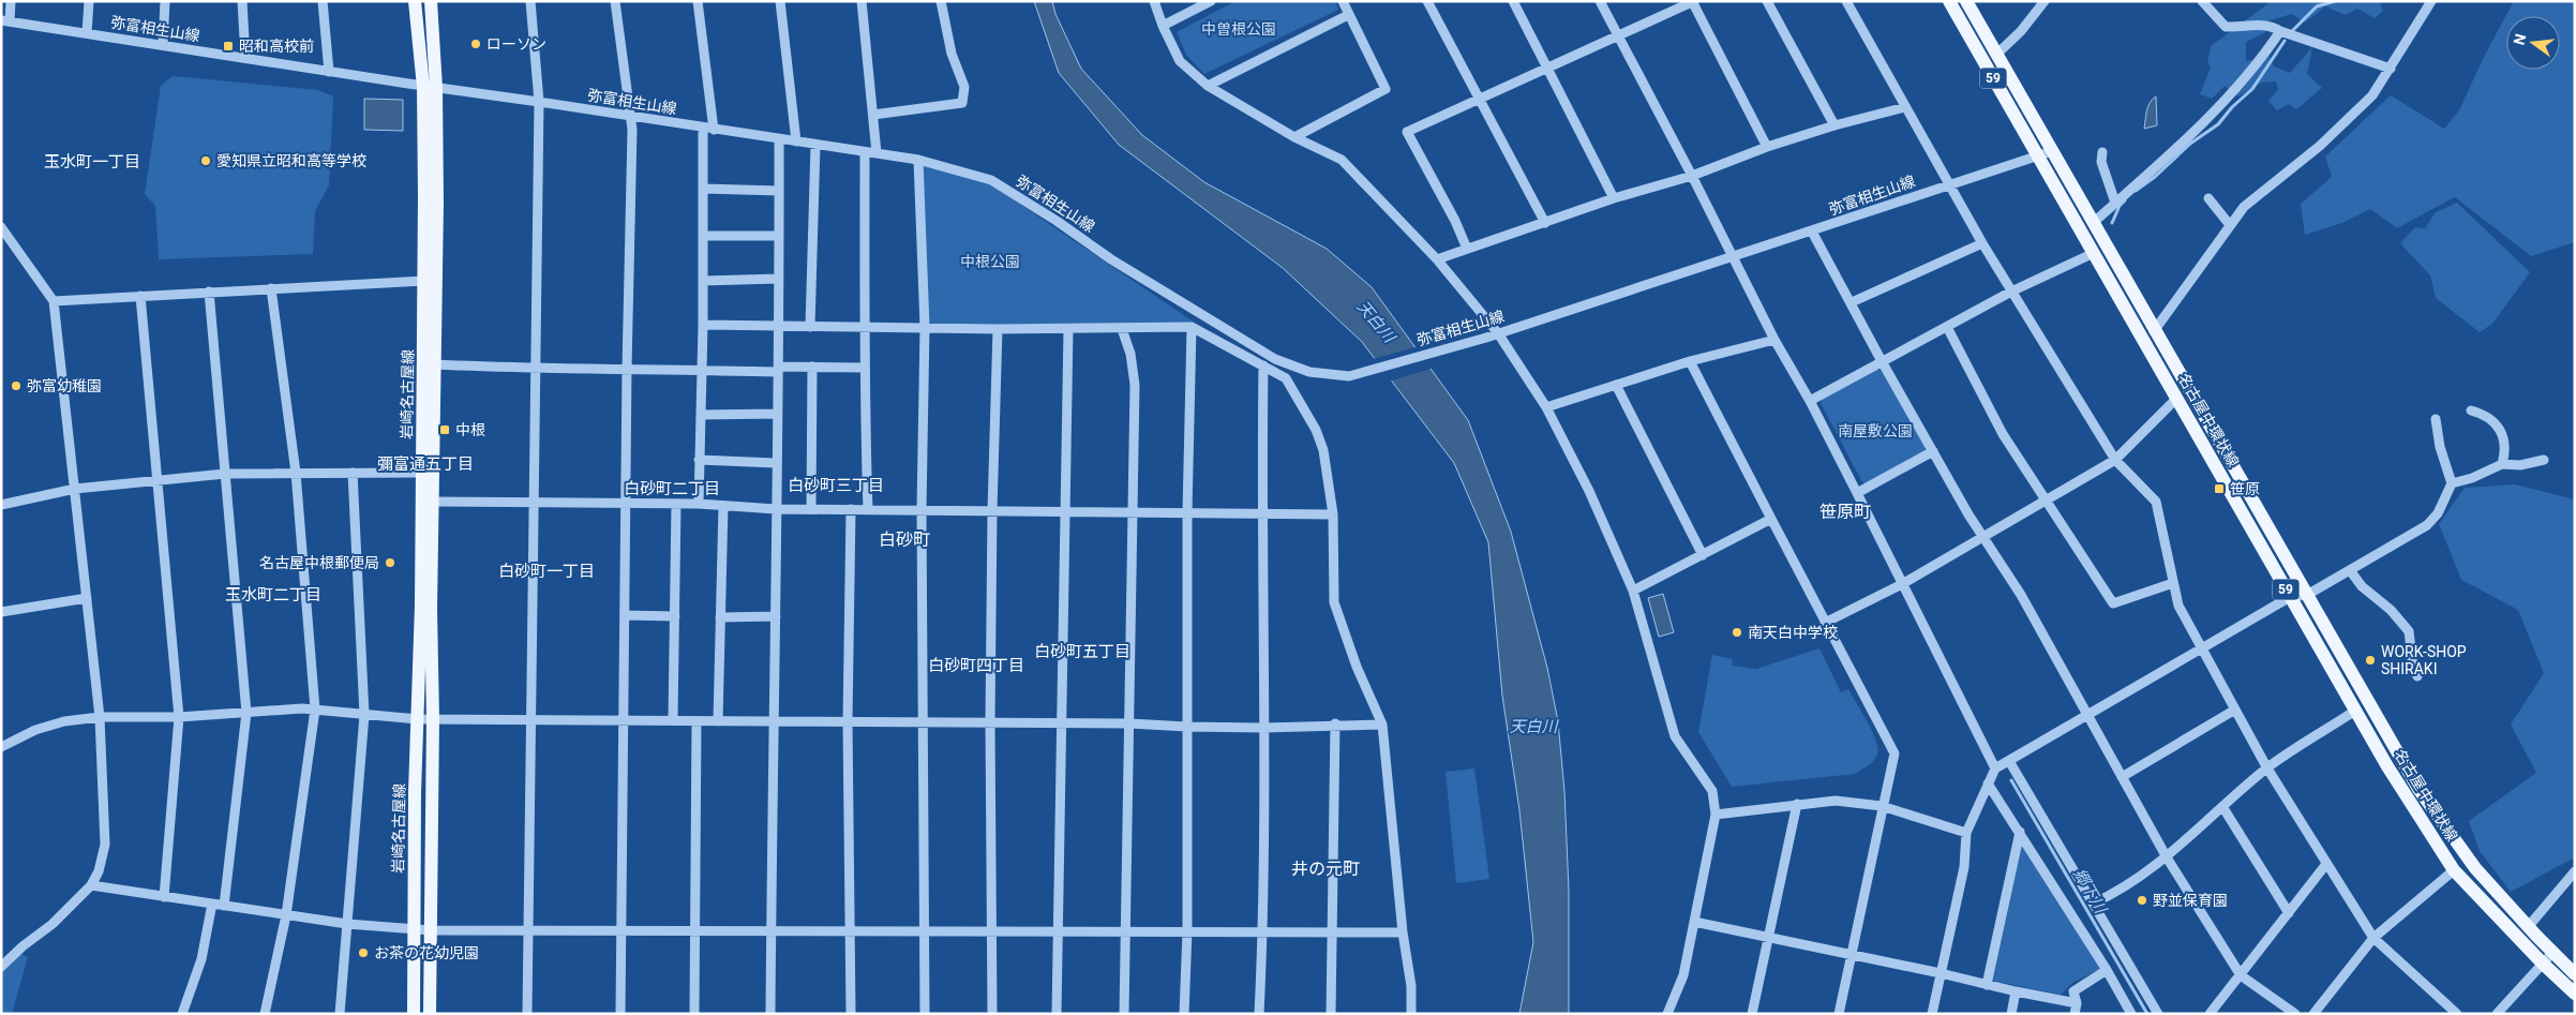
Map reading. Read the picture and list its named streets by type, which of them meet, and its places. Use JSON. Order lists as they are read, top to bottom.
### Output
{
  "streets": {
    "main road": ["59", "岩崎名古屋線", "名古屋中環状線"],
    "street": ["弥富相生山線"]
  },
  "crossings": [
    ["弥富相生山線", "岩崎名古屋線"],
    ["弥富相生山線", "名古屋中環状線"]
  ],
  "districts": [
    "玉水町一丁目",
    "彌富通五丁目",
    "白砂町三丁目",
    "白砂町二丁目",
    "笹原町",
    "白砂町",
    "白砂町一丁目",
    "玉水町二丁目",
    "白砂町五丁目",
    "白砂町四丁目",
    "井の元町"
  ],
  "water": ["天白川", "郷下川"],
  "parks": ["中曽根公園", "中根公園", "南屋敷公園"],
  "places": {
    "other": [
      "ローソン",
      "愛知県立昭和高等学校",
      "弥富幼稚園",
      "名古屋中根郵便局",
      "南天白中学校",
      "WORK-SHOP SHIRAKI",
      "野並保育園",
      "お茶の花幼児園"
    ],
    "transit": ["昭和高校前", "中根", "笹原"]
  },
  "north": "left"
}
